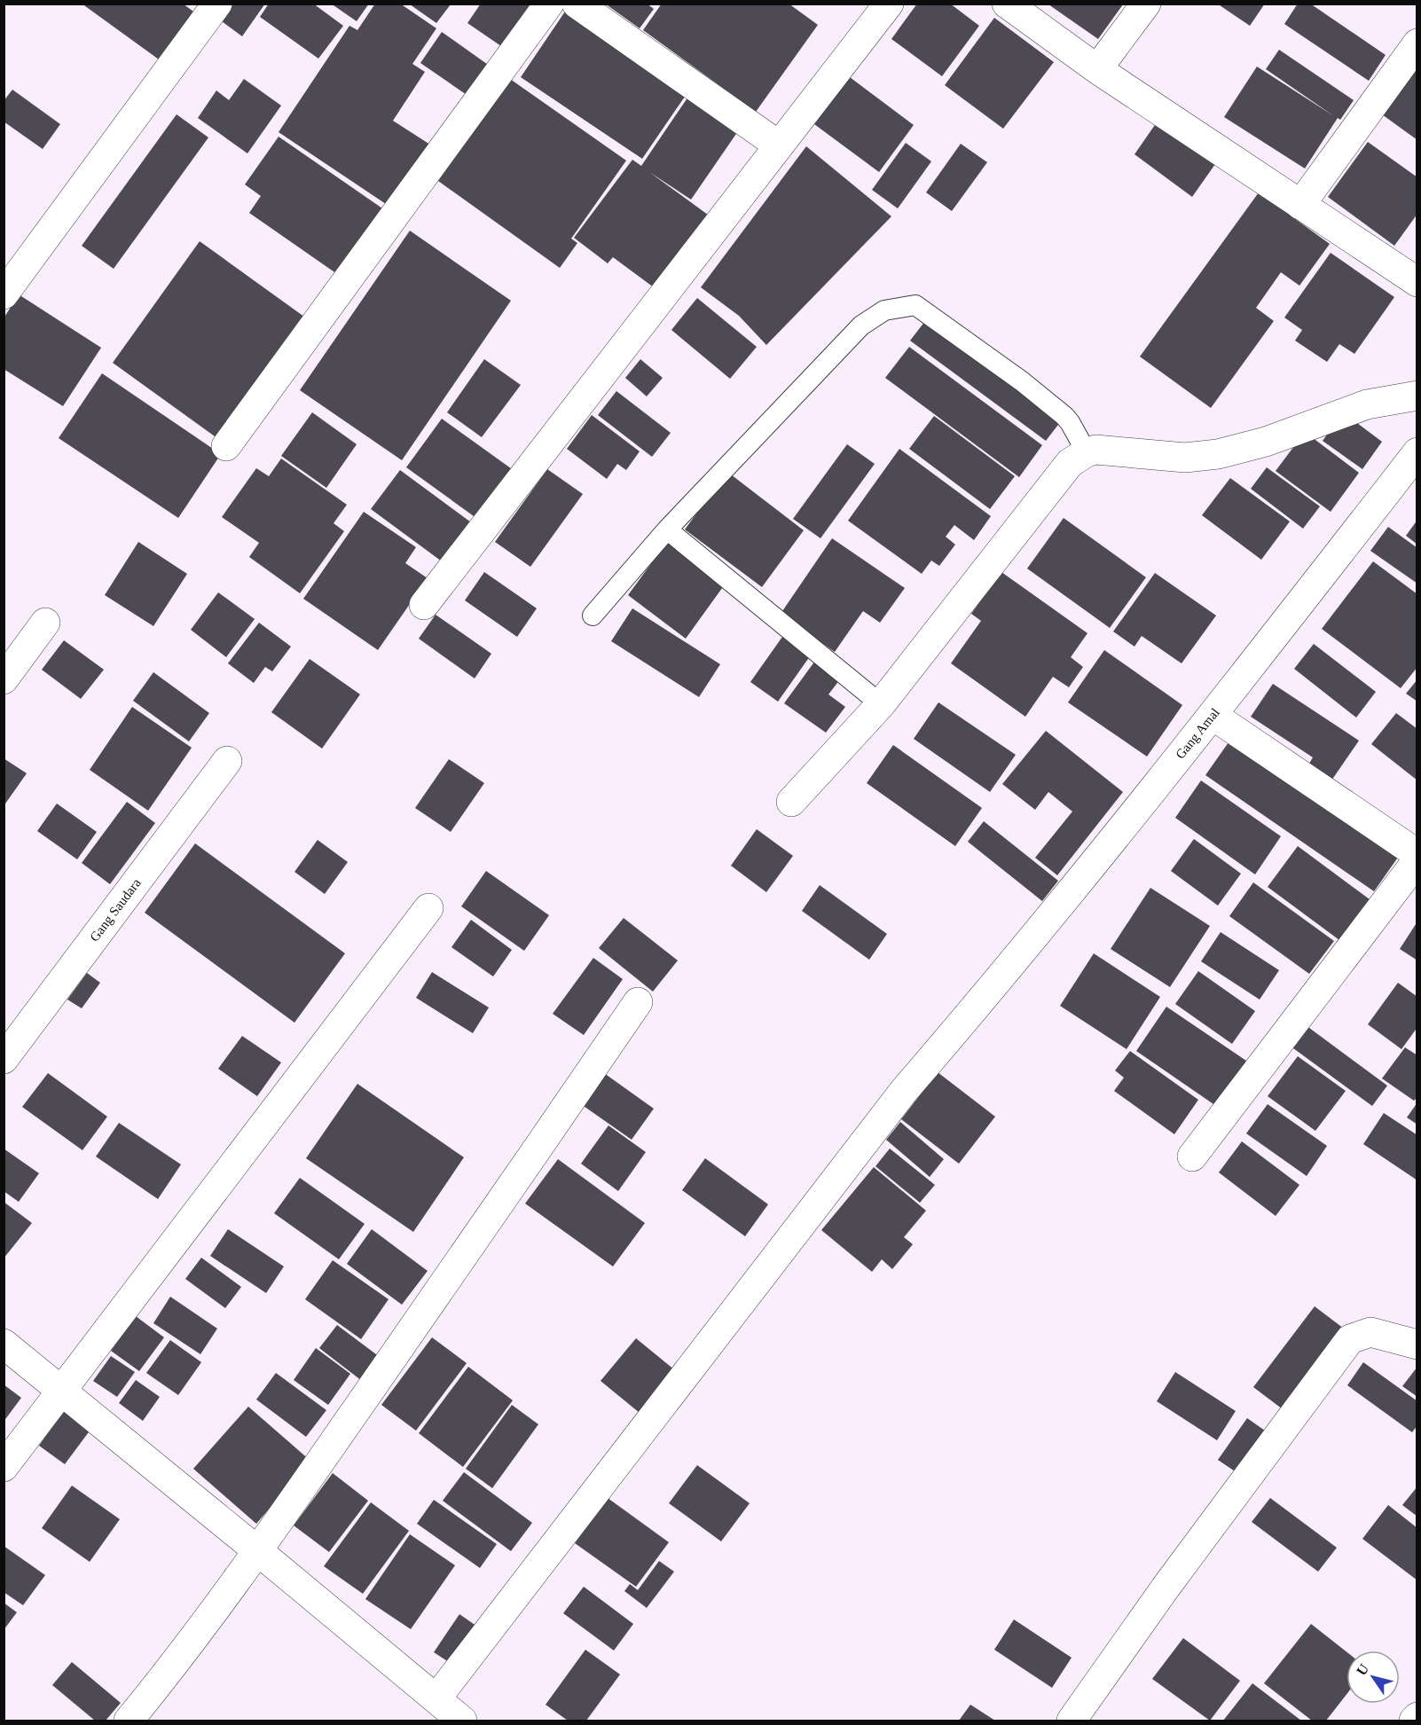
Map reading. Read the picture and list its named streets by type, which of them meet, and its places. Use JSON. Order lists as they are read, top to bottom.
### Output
{
  "streets": {
    "street": ["Gang Amal", "Gang Saudara"]
  },
  "north": "top left"
}
